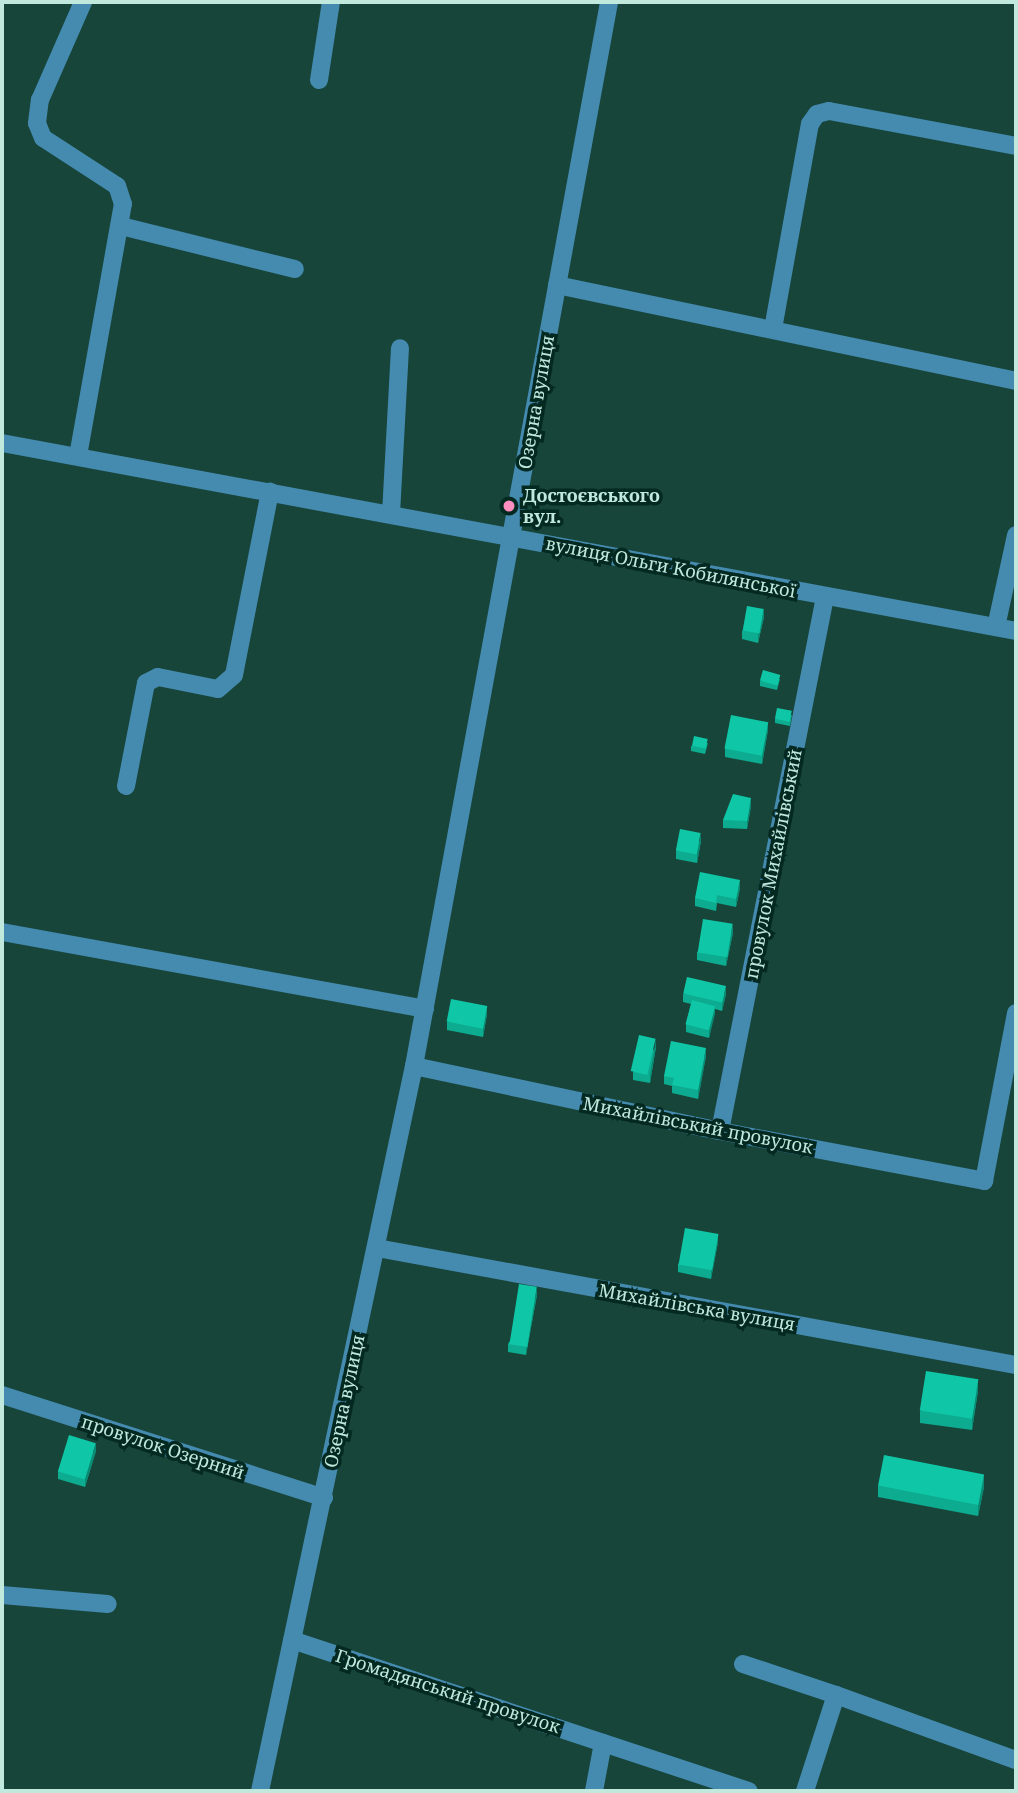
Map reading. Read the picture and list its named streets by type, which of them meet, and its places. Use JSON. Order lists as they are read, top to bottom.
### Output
{
  "streets": {
    "street": [
      "Озерна вулиця",
      "вулиця Ольги Кобилянської",
      "провулок Михайлівський",
      "Михайлівський провулок",
      "Михайлівська вулиця",
      "провулок Озерний",
      "Громадянський провулок"
    ]
  },
  "crossings": [
    ["Озерна вулиця", "вулиця Ольги Кобилянської"],
    ["Озерна вулиця", "Михайлівський провулок"],
    ["Озерна вулиця", "Михайлівська вулиця"],
    ["Озерна вулиця", "провулок Озерний"],
    ["Озерна вулиця", "Громадянський провулок"],
    ["вулиця Ольги Кобилянської", "провулок Михайлівський"],
    ["провулок Михайлівський", "Михайлівський провулок"]
  ],
  "places": ["Достоєвського вул."]
}
